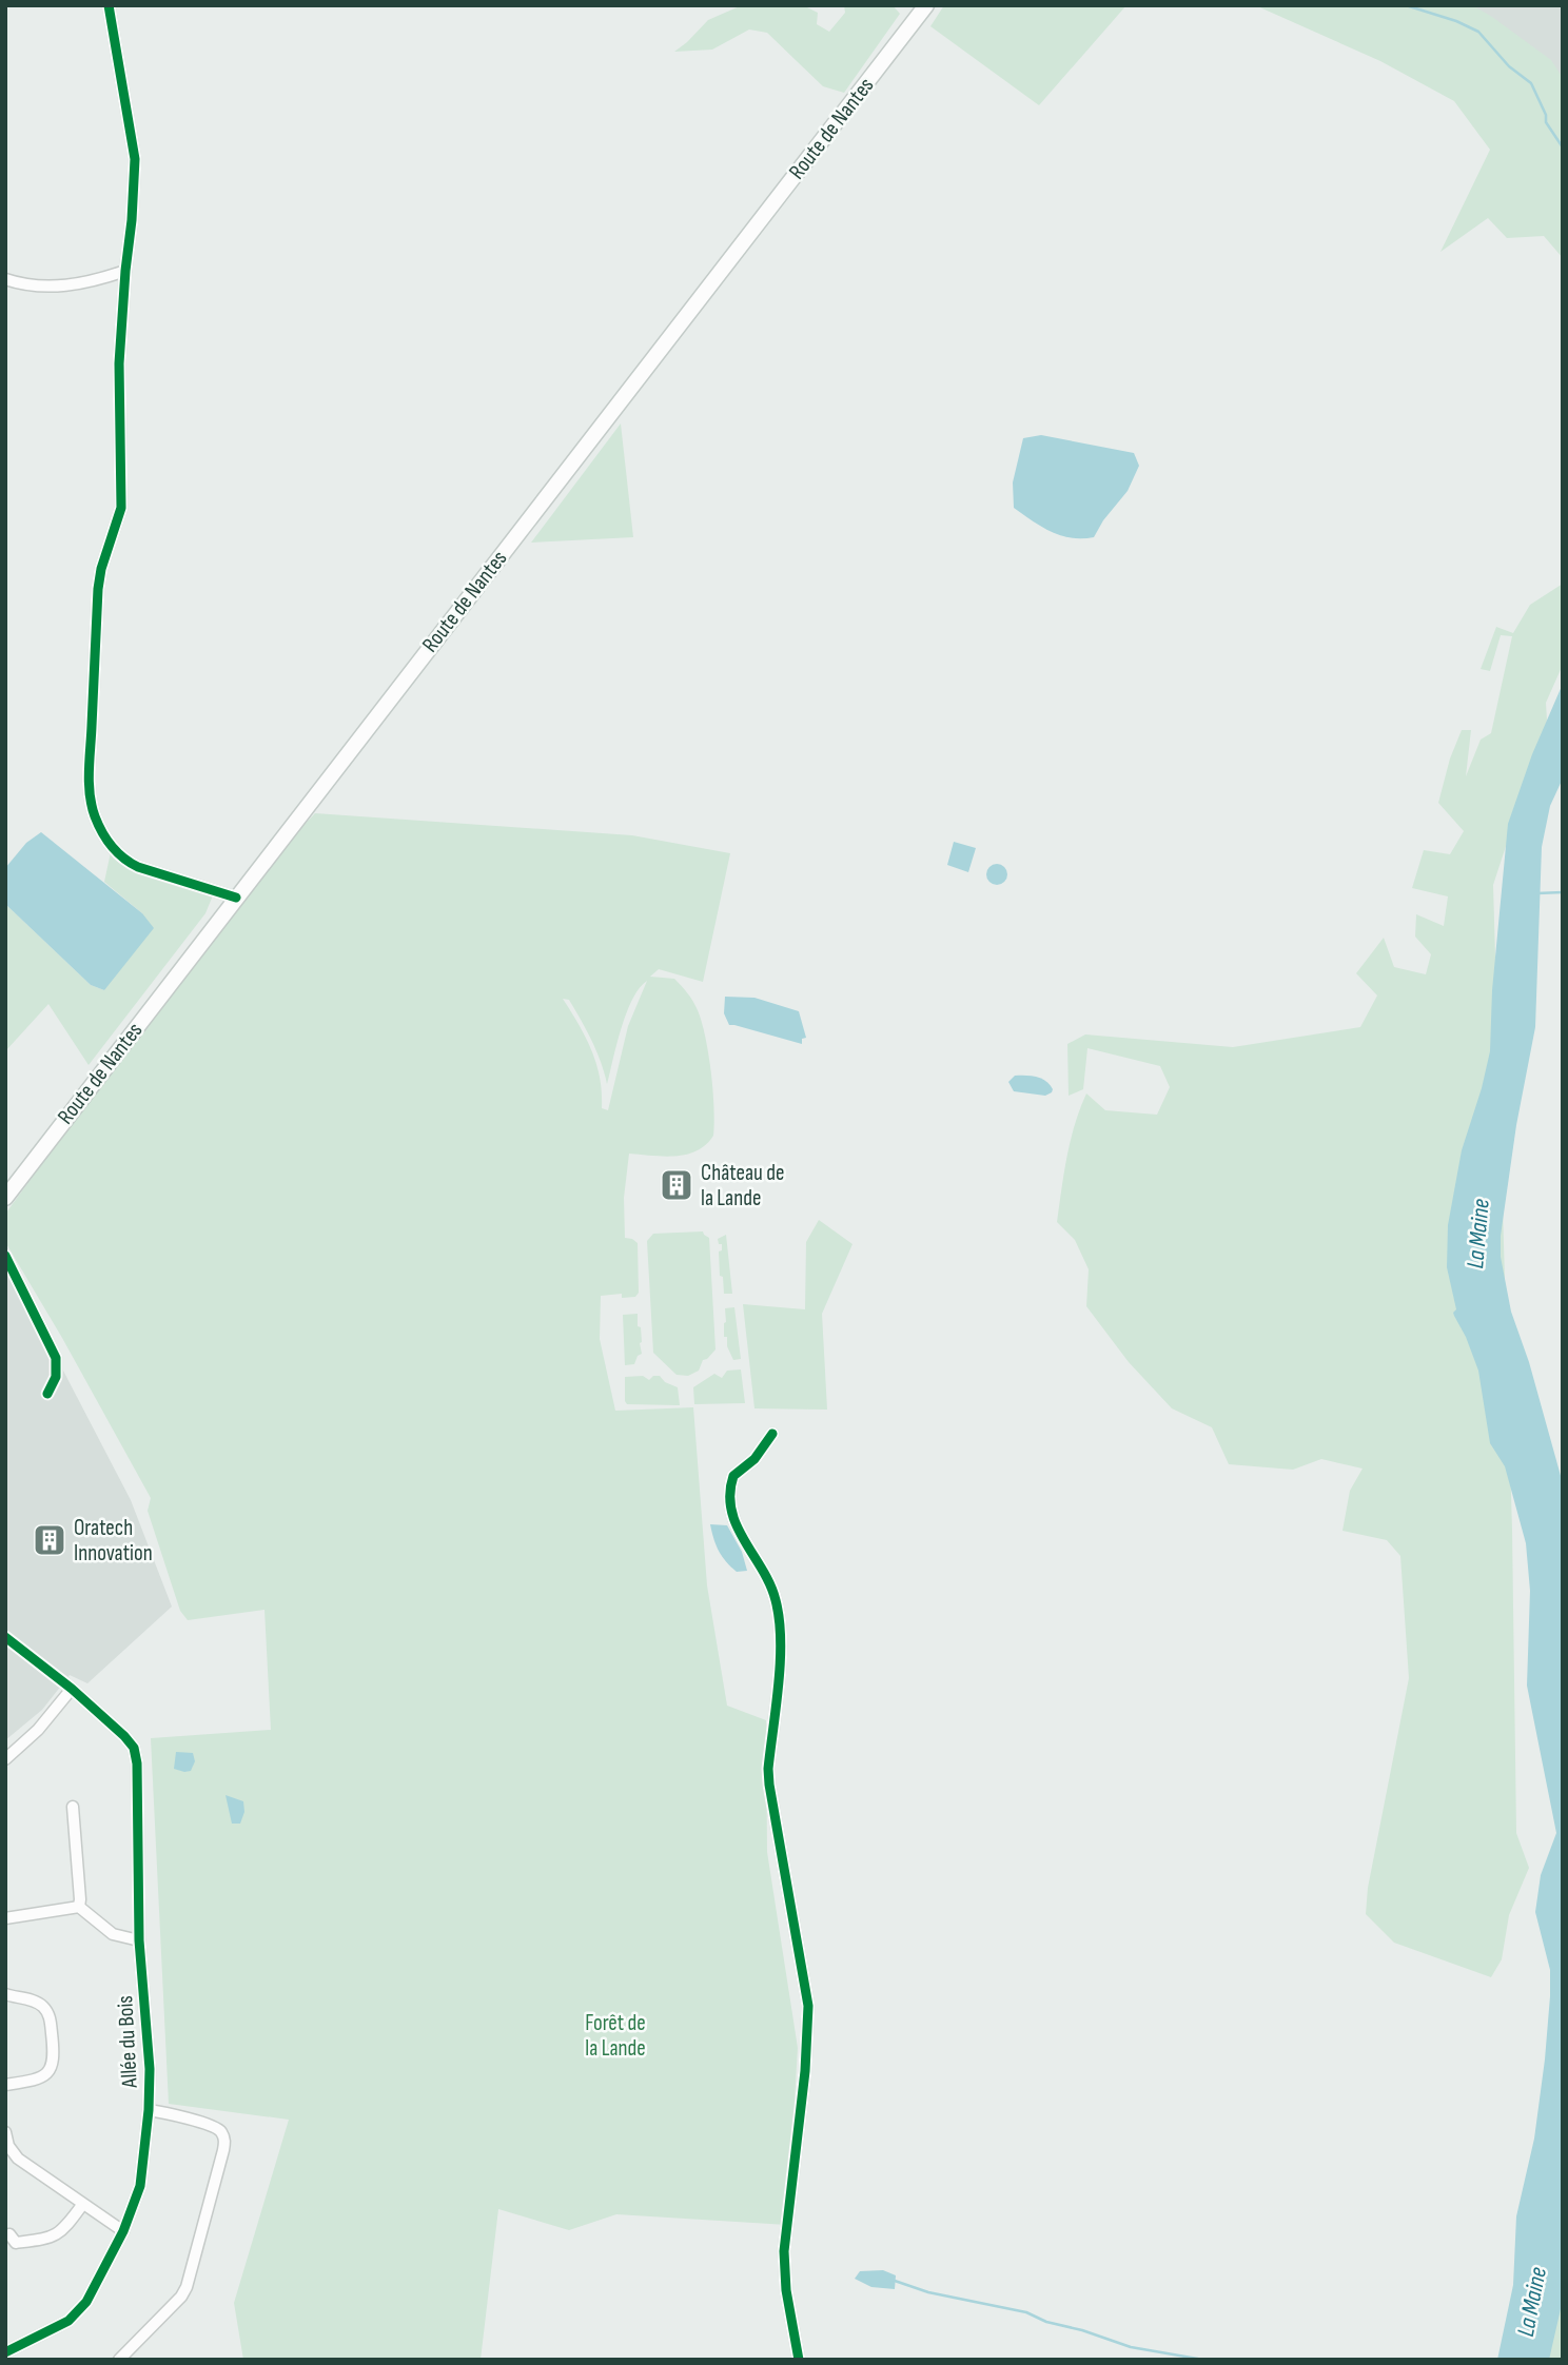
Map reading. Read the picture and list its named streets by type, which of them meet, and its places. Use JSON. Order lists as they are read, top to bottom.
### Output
{
  "streets": {
    "main road": ["Route de Nantes"],
    "street": ["Allée du Bois"]
  },
  "water": ["La Maine"],
  "parks": ["Forêt de la Lande"],
  "places": {
    "building": ["Château de la Lande", "Oratech Innovation"]
  }
}
